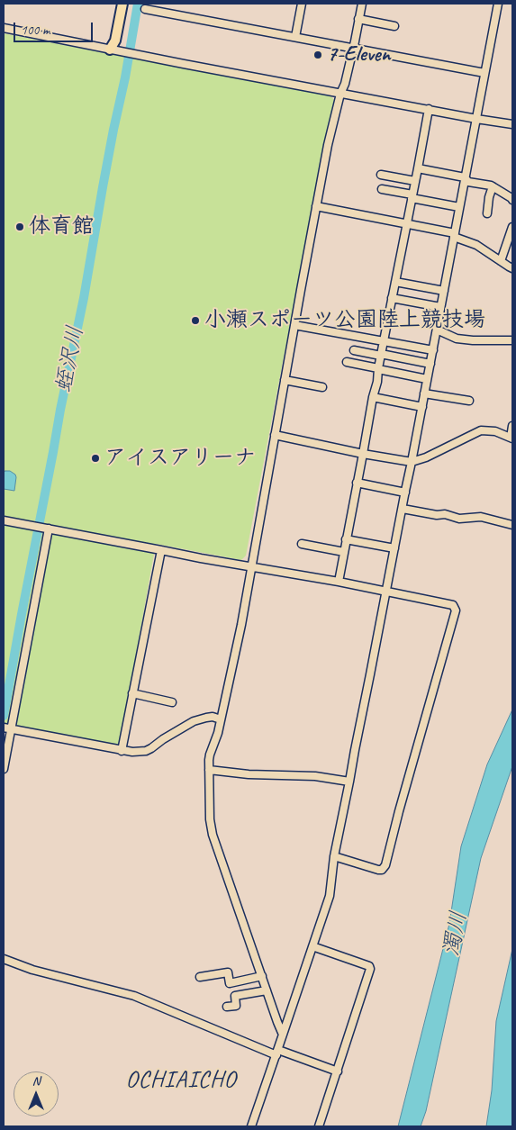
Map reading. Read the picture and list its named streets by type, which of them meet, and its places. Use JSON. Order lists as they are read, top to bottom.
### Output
{
  "districts": ["OCHIAICHO"],
  "water": ["蛭沢川", "濁川"],
  "places": [
    "7-Eleven",
    "体育館",
    "小瀬スポーツ公園陸上競技場",
    "アイスアリーナ"
  ],
  "scale_bar": "100 m",
  "north": "top"
}
